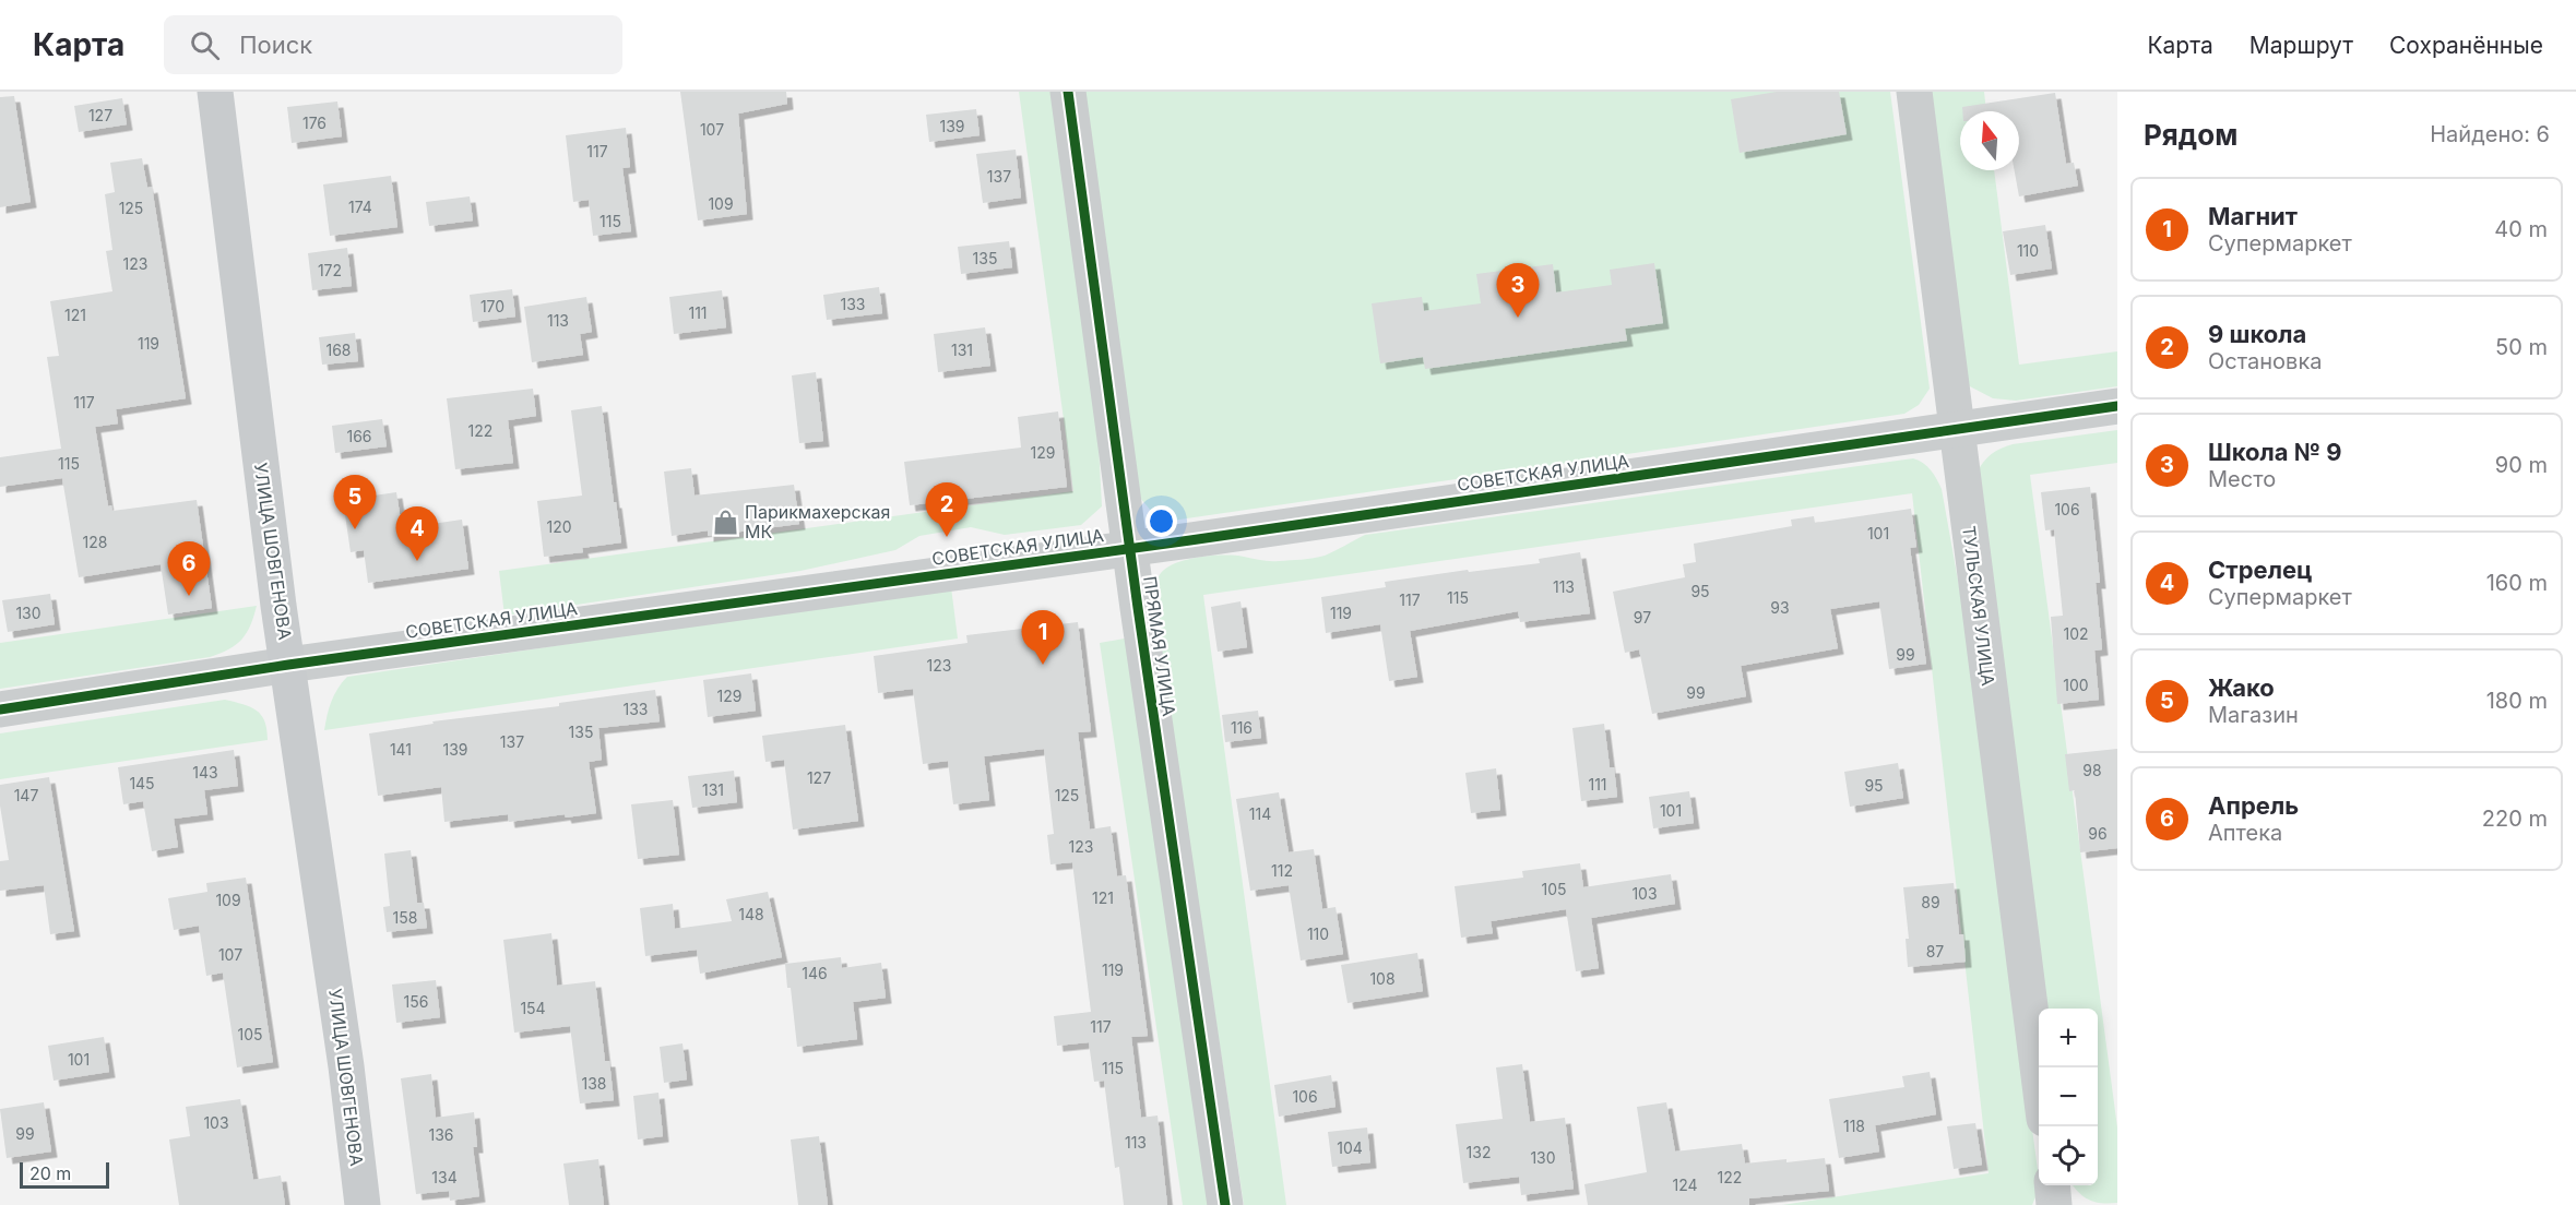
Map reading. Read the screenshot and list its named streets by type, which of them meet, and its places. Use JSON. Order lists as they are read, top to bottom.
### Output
{
  "streets": {
    "main road": ["УЛИЦА ШОВГЕНОВА"],
    "street": ["СОВЕТСКАЯ УЛИЦА", "ТУЛЬСКАЯ УЛИЦА", "ПРЯМАЯ УЛИЦА"]
  },
  "crossings": [
    ["СОВЕТСКАЯ УЛИЦА", "УЛИЦА ШОВГЕНОВА"],
    ["СОВЕТСКАЯ УЛИЦА", "ТУЛЬСКАЯ УЛИЦА"],
    ["СОВЕТСКАЯ УЛИЦА", "ПРЯМАЯ УЛИЦА"]
  ],
  "places": {
    "shop": ["Парикмахерская МК"]
  },
  "house_numbers": [
    "127",
    "176",
    "139",
    "107",
    "117",
    "137",
    "109",
    "174",
    "125",
    "115",
    "110",
    "135",
    "123",
    "172",
    "133",
    "170",
    "111",
    "121",
    "113",
    "119",
    "168",
    "131",
    "117",
    "122",
    "166",
    "129",
    "115",
    "106",
    "120",
    "101",
    "128",
    "113",
    "95",
    "115",
    "117",
    "93",
    "130",
    "119",
    "97",
    "102",
    "99",
    "123",
    "100",
    "99",
    "129",
    "133",
    "116",
    "135",
    "137",
    "141",
    "139",
    "98",
    "143",
    "127",
    "145",
    "111",
    "95",
    "131",
    "147",
    "125",
    "101",
    "114",
    "96",
    "123",
    "112",
    "105",
    "103",
    "121",
    "109",
    "89",
    "148",
    "158",
    "110",
    "87",
    "107",
    "119",
    "146",
    "108",
    "156",
    "154",
    "117",
    "105",
    "101",
    "115",
    "138",
    "106",
    "103",
    "118",
    "99",
    "136",
    "113",
    "104",
    "132",
    "130",
    "134",
    "122",
    "124"
  ],
  "scale_bar": "20 m",
  "north": "top",
  "page": {
    "header": "Карта",
    "search": "Поиск",
    "nav": ["Карта", "Маршрут", "Сохранённые"],
    "heading": ["Рядом", "Найдено: 6"],
    "list": [
      {
        "mark": "1",
        "name": "Магнит",
        "note": "Супермаркет",
        "value": "40 m"
      },
      {
        "mark": "2",
        "name": "9 школа",
        "note": "Остановка",
        "value": "50 m"
      },
      {
        "mark": "3",
        "name": "Школа № 9",
        "note": "Место",
        "value": "90 m"
      },
      {
        "mark": "4",
        "name": "Стрелец",
        "note": "Супермаркет",
        "value": "160 m"
      },
      {
        "mark": "5",
        "name": "Жако",
        "note": "Магазин",
        "value": "180 m"
      },
      {
        "mark": "6",
        "name": "Апрель",
        "note": "Аптека",
        "value": "220 m"
      }
    ],
    "pins": [
      "3",
      "5",
      "2",
      "4",
      "6",
      "1"
    ],
    "map_buttons": ["+", "−"],
    "scale": "20 m"
  }
}
